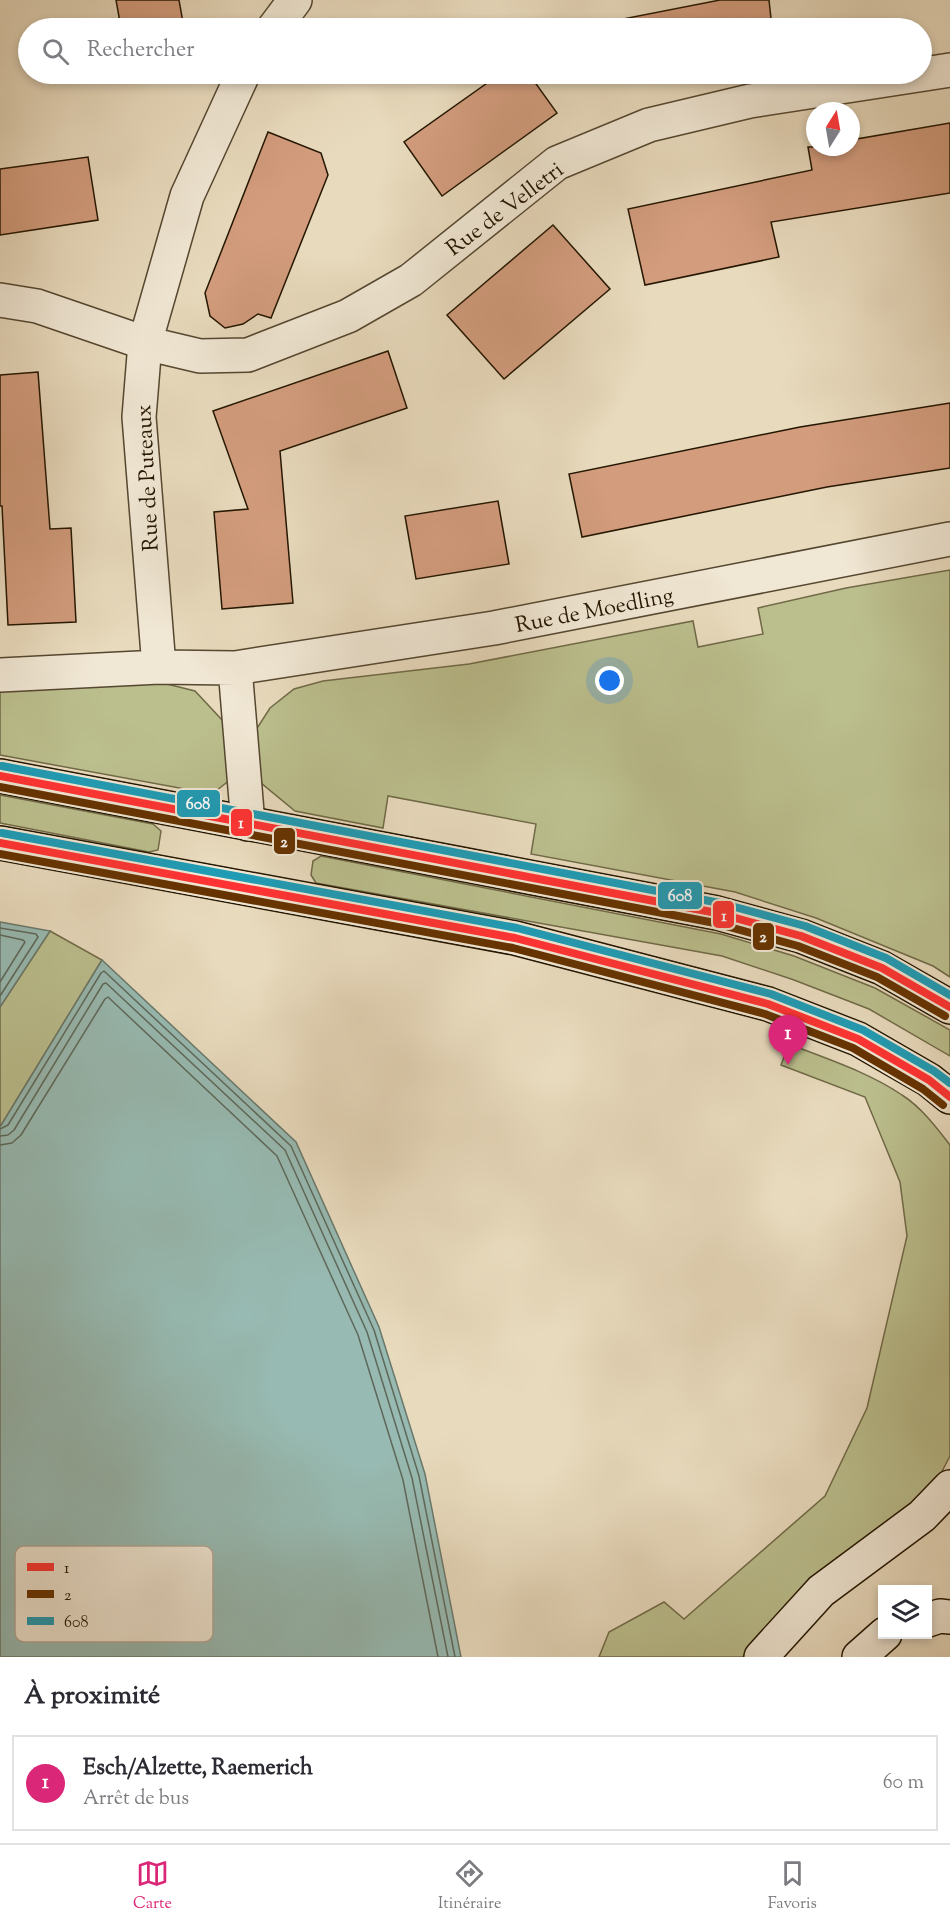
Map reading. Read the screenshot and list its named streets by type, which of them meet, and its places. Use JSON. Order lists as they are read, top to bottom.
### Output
{
  "streets": {
    "street": ["Rue de Velletri", "Rue de Puteaux", "Rue de Moedling"]
  },
  "crossings": [
    ["Rue de Velletri", "Rue de Puteaux"]
  ],
  "lines": ["transit line 608", "transit line 1", "transit line 2"],
  "legend": ["1", "2", "608"],
  "north": "top",
  "page": {
    "search": "Rechercher",
    "pins": "1",
    "heading": "À proximité",
    "list": [
      {
        "mark": "1",
        "name": "Esch/Alzette, Raemerich",
        "note": "Arrêt de bus",
        "value": "60 m"
      }
    ],
    "nav": ["Carte", "Itinéraire", "Favoris"]
  }
}
